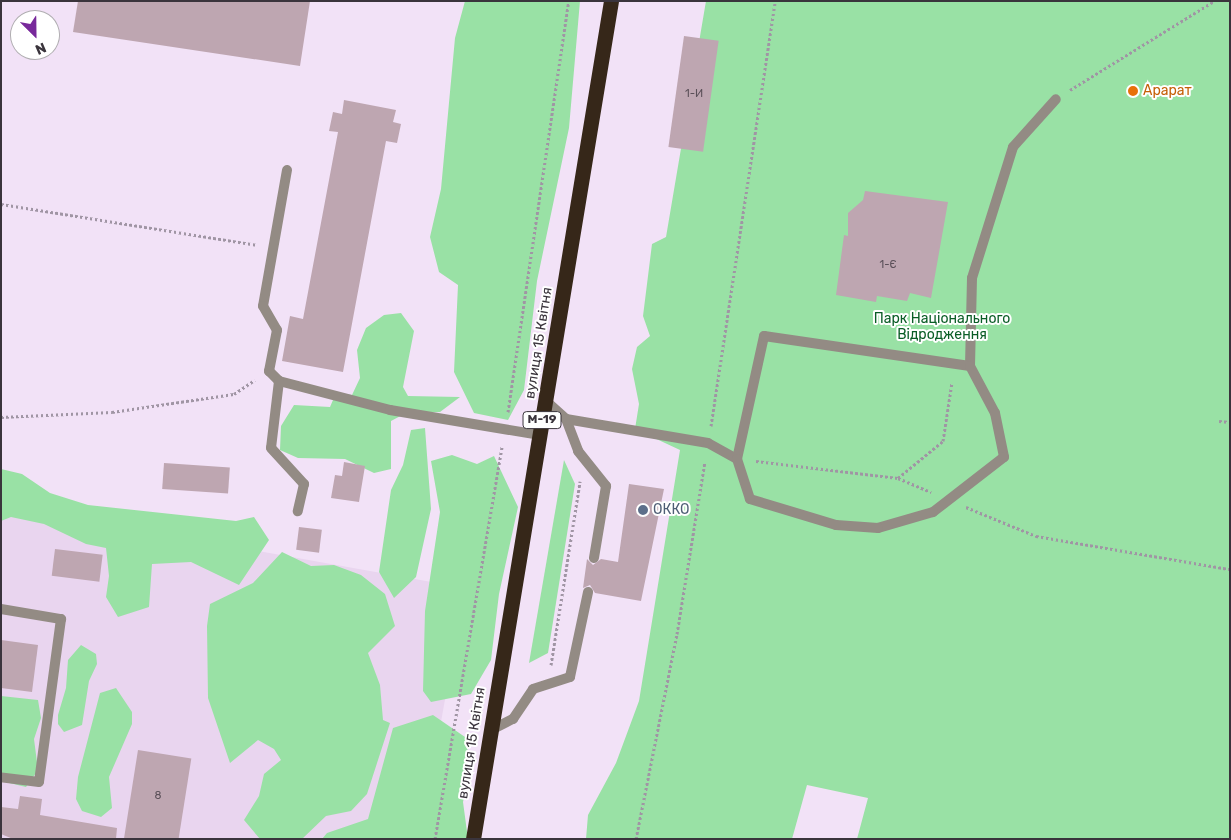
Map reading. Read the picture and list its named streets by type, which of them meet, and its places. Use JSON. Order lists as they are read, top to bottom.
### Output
{
  "streets": {
    "highway": ["вулиця 15 Квітня", "М-19"]
  },
  "parks": ["Парк Національного Відродження"],
  "places": ["Арарат", "ОККО"],
  "house_numbers": ["1-И", "1-Є", "8"],
  "north": "bottom right"
}
